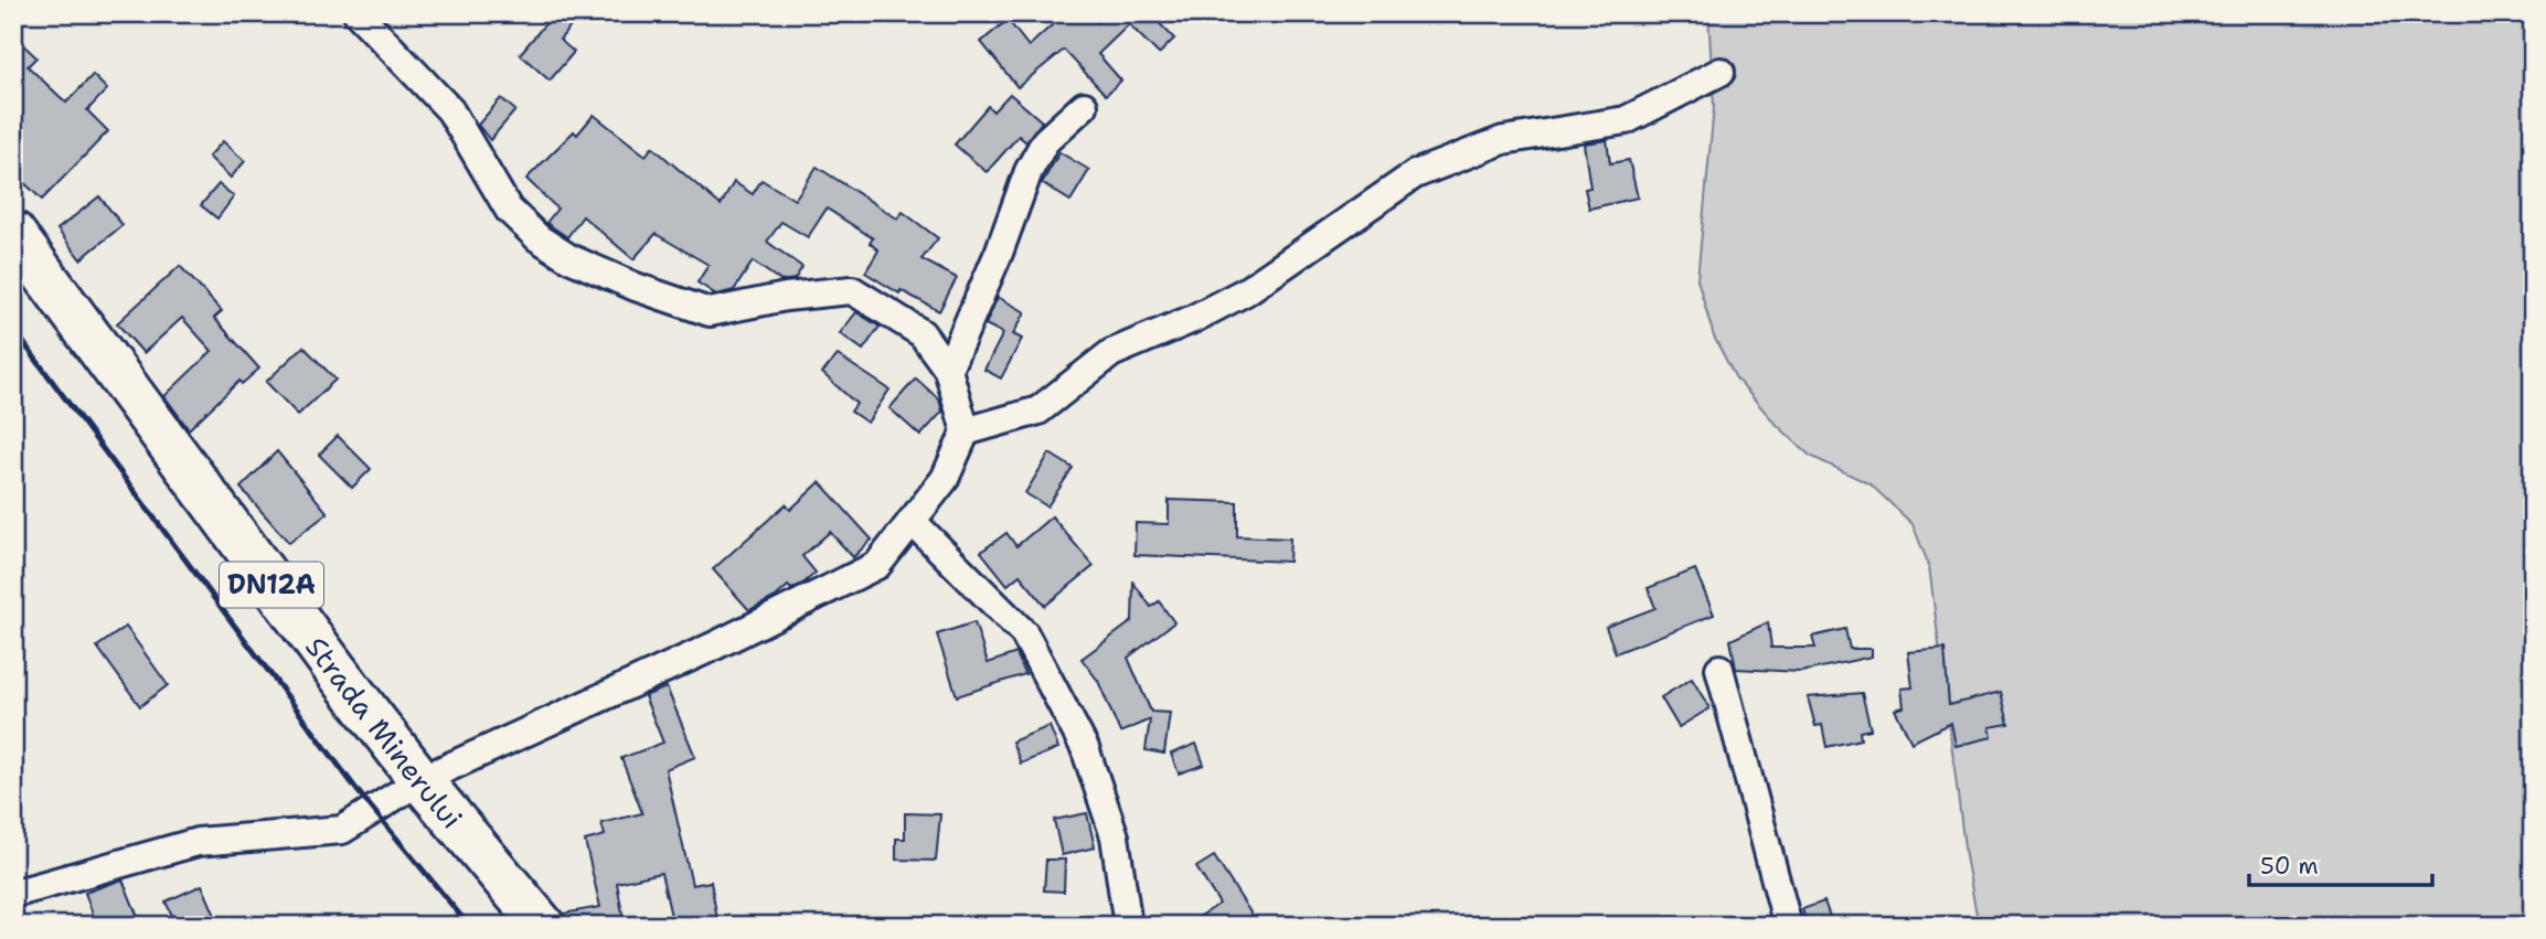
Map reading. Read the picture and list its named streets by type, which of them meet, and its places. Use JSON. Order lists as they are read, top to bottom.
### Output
{
  "streets": {
    "main road": ["DN12A", "Strada Minerului"]
  },
  "scale_bar": "50 m"
}
